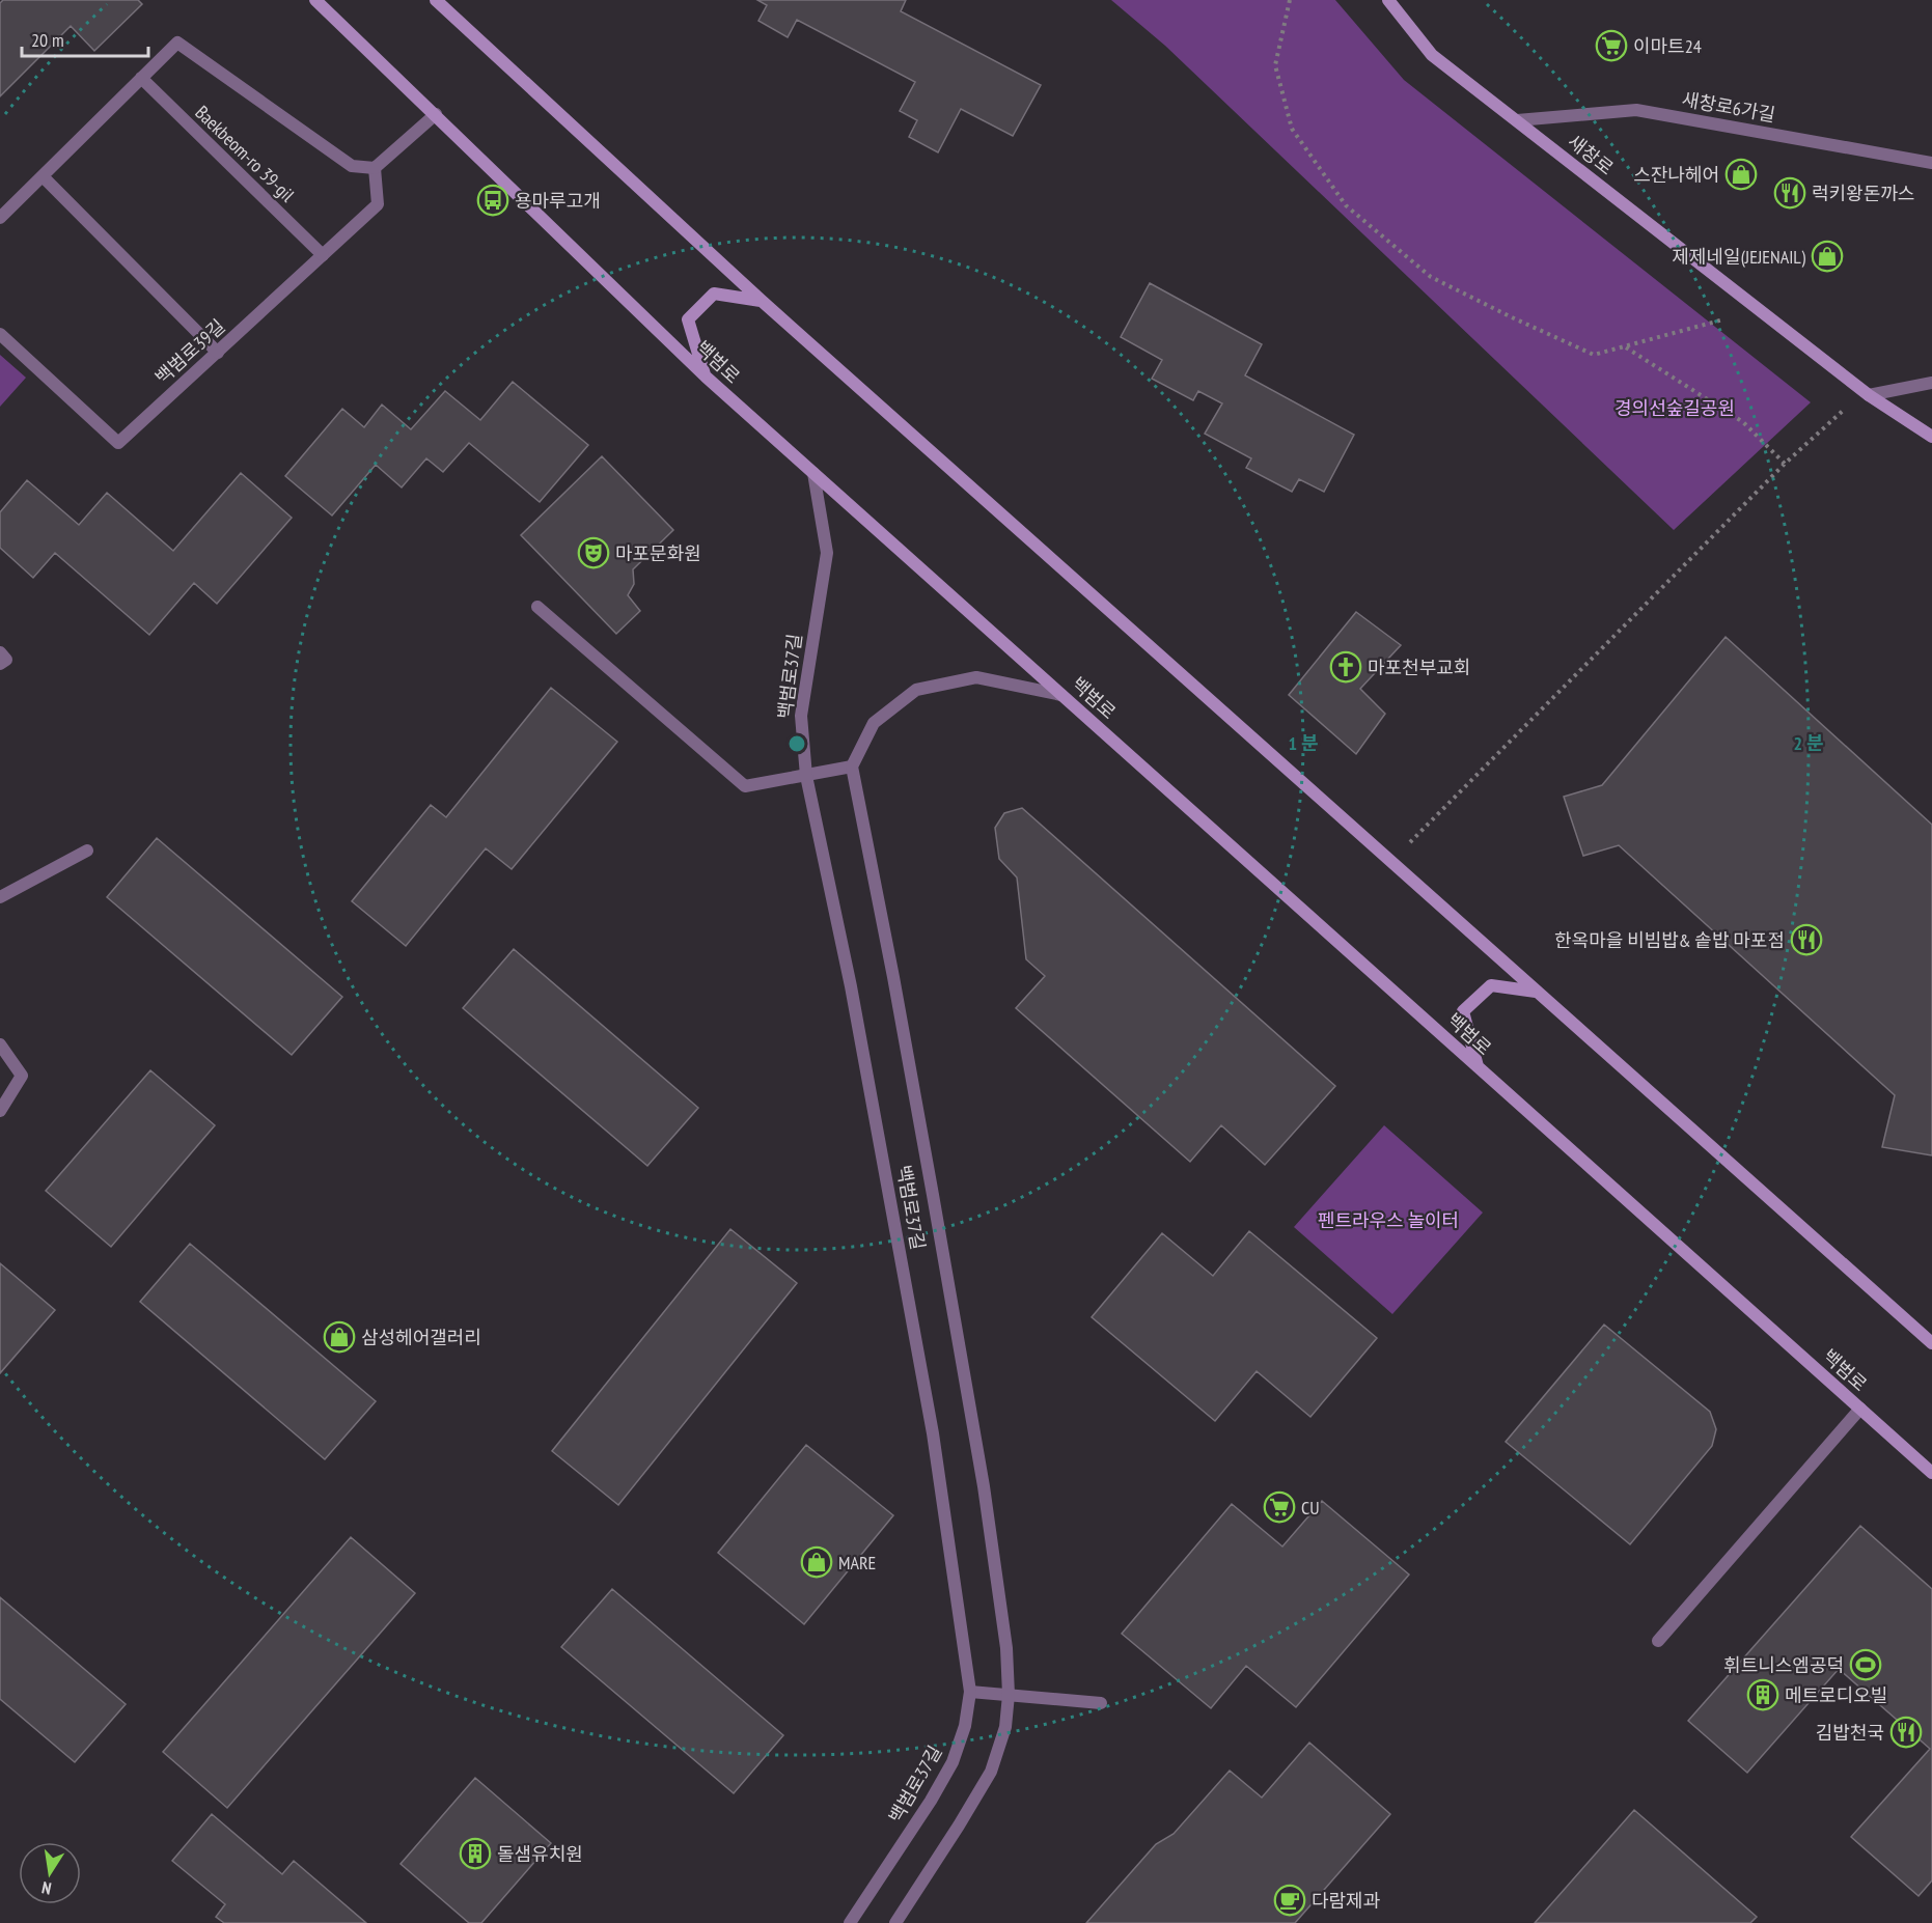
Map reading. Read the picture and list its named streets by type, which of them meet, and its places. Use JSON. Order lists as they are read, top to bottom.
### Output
{
  "streets": {
    "main road": ["새창로", "백범로"],
    "street": [
      "새창로6가길",
      "Baekbeom-ro 39-gil",
      "백범로39길",
      "백범로37길"
    ]
  },
  "crossings": [
    ["새창로6가길", "새창로"],
    ["Baekbeom-ro 39-gil", "백범로39길"],
    ["백범로", "백범로37길"]
  ],
  "parks": ["경의선숲길공원", "펜트라우스 놀이터"],
  "places": {
    "supermarket": ["이마트24", "CU"],
    "shop": [
      "스잔나헤어",
      "제제네일(JEJENAIL)",
      "삼성헤어갤러리",
      "MARE"
    ],
    "restaurant": ["럭키왕돈까스", "한옥마을 비빔밥& 솥밥 마포점", "김밥천국"],
    "bus stop": ["용마루고개"],
    "theatre": ["마포문화원"],
    "church": ["마포천부교회"],
    "sports": ["휘트니스엠공덕"],
    "building": ["메트로디오빌", "돌샘유치원"],
    "cafe": ["다람제과"]
  },
  "scale_bar": "20 m",
  "north": "bottom",
  "rings": ["1 분", "2 분"]
}
